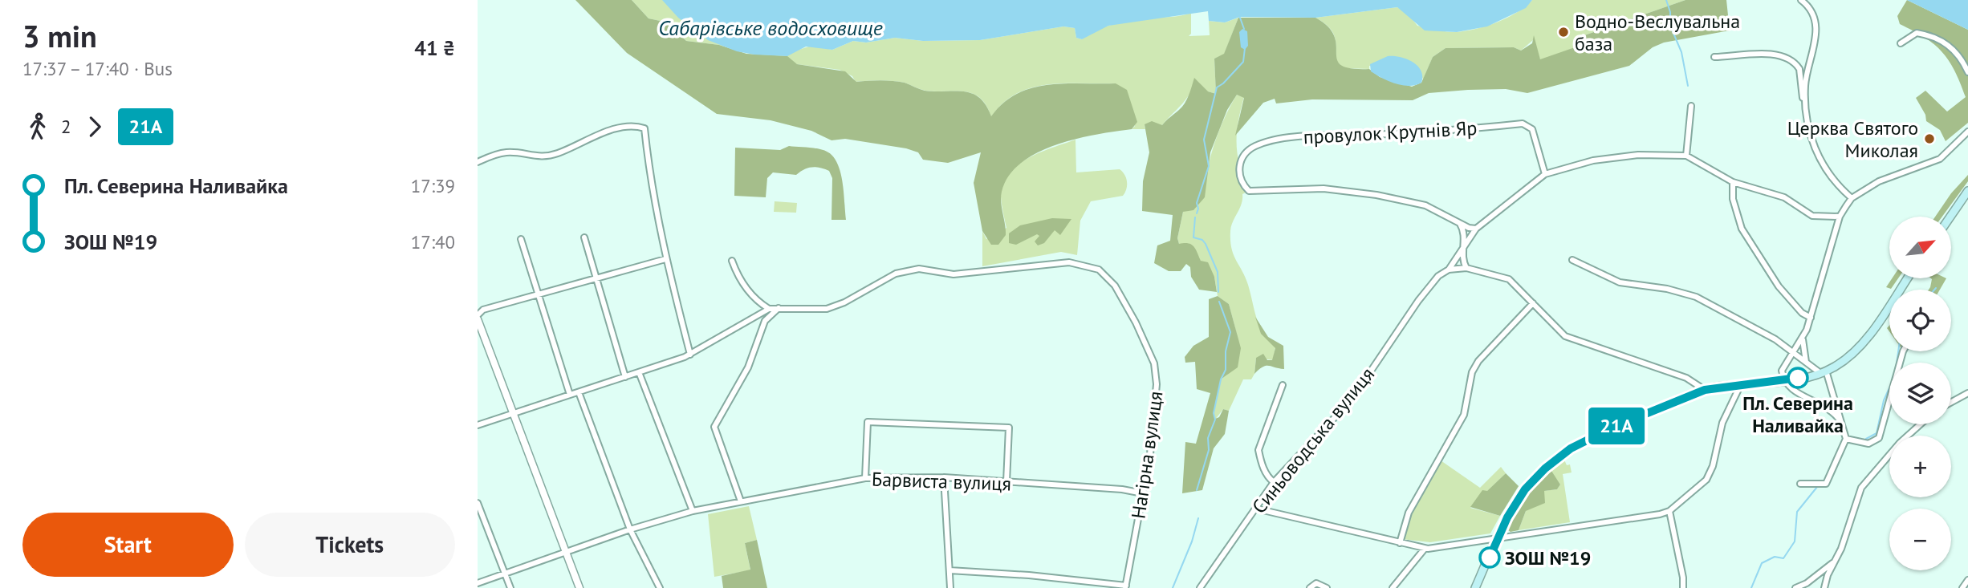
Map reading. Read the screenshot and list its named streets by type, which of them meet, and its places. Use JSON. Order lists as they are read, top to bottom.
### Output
{
  "streets": {
    "street": [
      "провулок Крутнів Яр",
      "Синьоводська вулиця",
      "Нагірна вулиця",
      "Барвиста вулиця"
    ]
  },
  "crossings": [
    ["провулок Крутнів Яр", "Синьоводська вулиця"],
    ["Нагірна вулиця", "Барвиста вулиця"]
  ],
  "water": ["Сабарівське водосховище"],
  "places": [
    "Водно-Веслувальна база",
    "Церква Святого Миколая",
    "Пл. Северина Наливайка",
    "ЗОШ №19"
  ],
  "lines": ["bus line 21А"],
  "north": "top right",
  "page": {
    "heading": ["3 min", "17:37 – 17:40 · Bus", "41 ₴"],
    "on_map": "21А",
    "legs": ["2", "21А"],
    "list": [
      {
        "name": "Пл. Северина Наливайка",
        "value": "17:39"
      },
      {
        "name": "ЗОШ №19",
        "value": "17:40"
      }
    ],
    "map_buttons": ["+", "−"],
    "buttons": ["Start", "Tickets"]
  }
}
